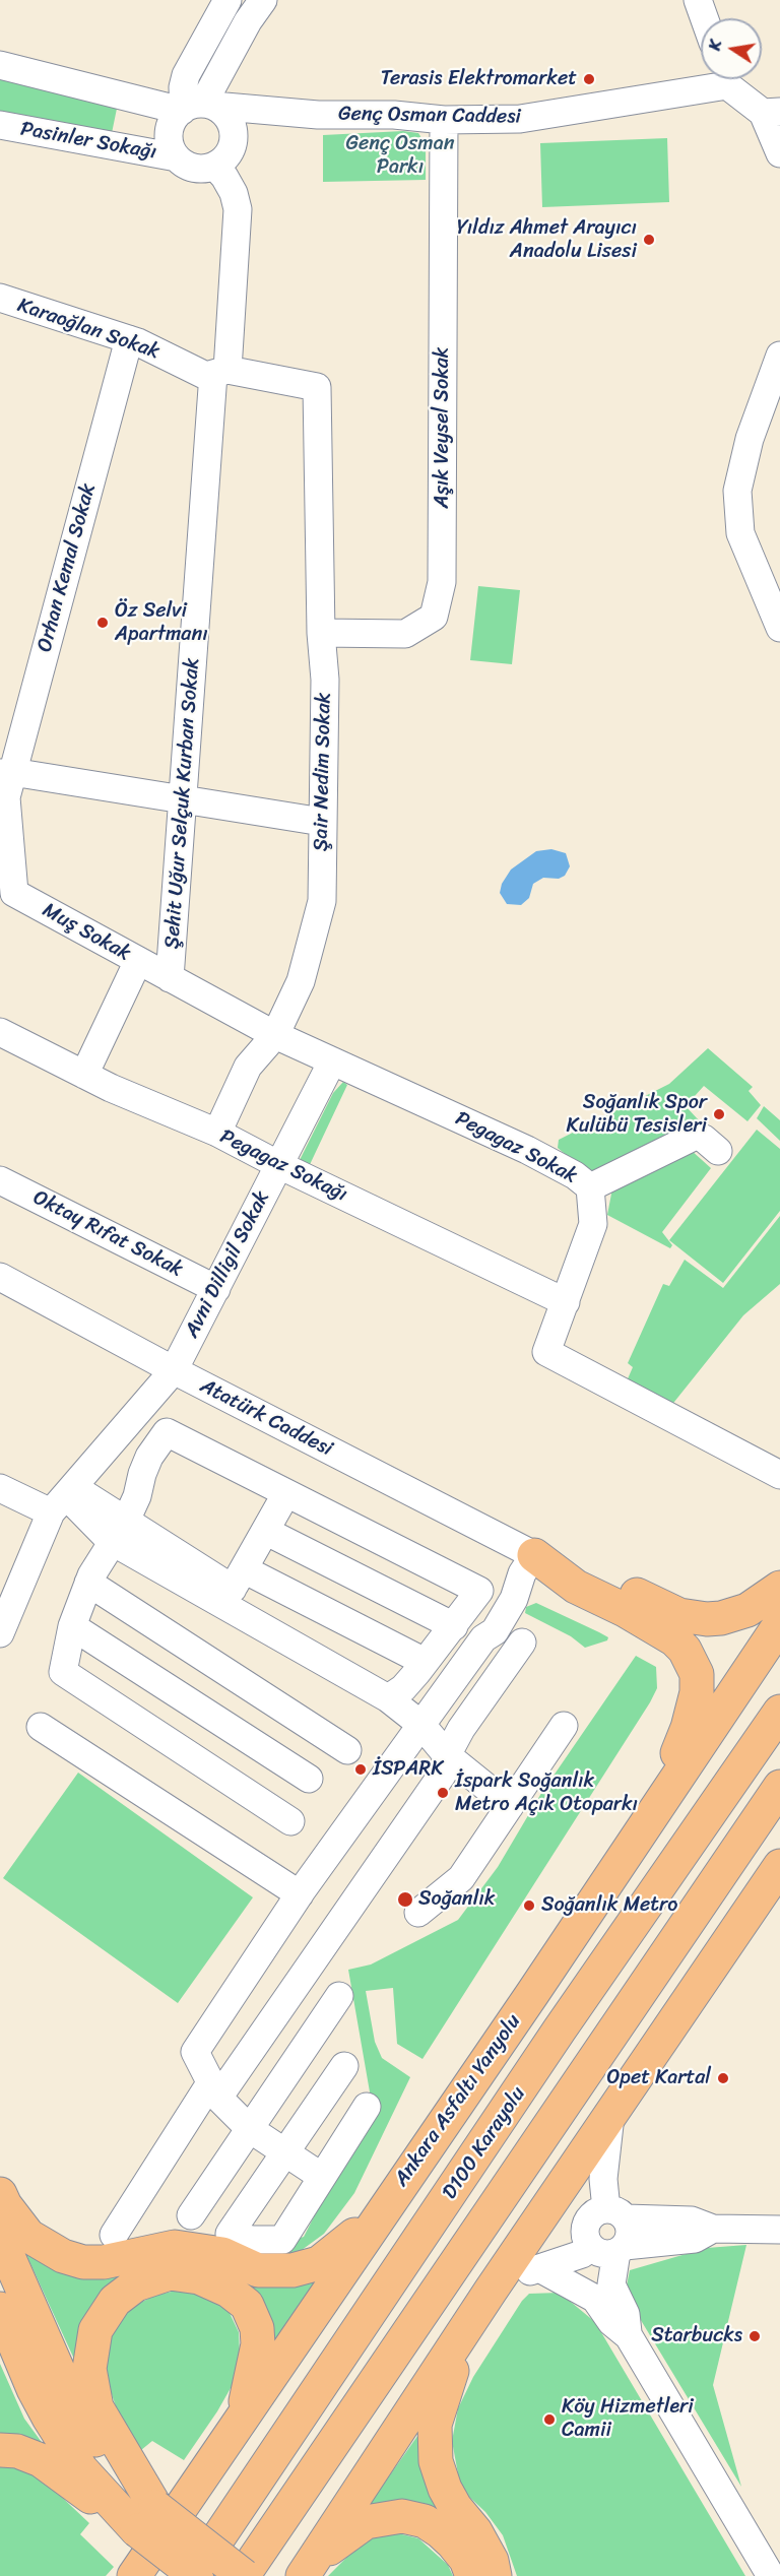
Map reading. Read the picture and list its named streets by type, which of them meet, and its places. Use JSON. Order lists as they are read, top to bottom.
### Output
{
  "streets": {
    "main road": ["Ankara Asfaltı Yanyolu", "D100 Karayolu"],
    "street": [
      "Genç Osman Caddesi",
      "Pasinler Sokağı",
      "Karaoğlan Sokak",
      "Aşık Veysel Sokak",
      "Orhan Kemal Sokak",
      "Şair Nedim Sokak",
      "Şehit Uğur Selçuk Kurban Sokak",
      "Muş Sokak",
      "Pegagaz Sokak",
      "Pegagaz Sokağı",
      "Oktay Rıfat Sokak",
      "Avni Dilligil Sokak",
      "Atatürk Caddesi"
    ]
  },
  "crossings": [
    ["Genç Osman Caddesi", "Pasinler Sokağı"],
    ["Genç Osman Caddesi", "Aşık Veysel Sokak"],
    ["Genç Osman Caddesi", "Şehit Uğur Selçuk Kurban Sokak"],
    ["Pasinler Sokağı", "Şehit Uğur Selçuk Kurban Sokak"],
    ["Karaoğlan Sokak", "Orhan Kemal Sokak"],
    ["Karaoğlan Sokak", "Şair Nedim Sokak"],
    ["Karaoğlan Sokak", "Şehit Uğur Selçuk Kurban Sokak"],
    ["Aşık Veysel Sokak", "Şair Nedim Sokak"],
    ["Orhan Kemal Sokak", "Muş Sokak"],
    ["Şair Nedim Sokak", "Muş Sokak"],
    ["Şair Nedim Sokak", "Pegagaz Sokak"],
    ["Şair Nedim Sokak", "Pegagaz Sokağı"],
    ["Şehit Uğur Selçuk Kurban Sokak", "Muş Sokak"],
    ["Muş Sokak", "Pegagaz Sokak"],
    ["Pegagaz Sokak", "Pegagaz Sokağı"],
    ["Pegagaz Sokak", "Avni Dilligil Sokak"],
    ["Pegagaz Sokağı", "Avni Dilligil Sokak"],
    ["Oktay Rıfat Sokak", "Avni Dilligil Sokak"],
    ["Avni Dilligil Sokak", "Atatürk Caddesi"]
  ],
  "parks": ["Genç Osman Parkı"],
  "places": [
    "Terasis Elektromarket",
    "Yıldız Ahmet Arayıcı Anadolu Lisesi",
    "Öz Selvi Apartmanı",
    "Soğanlık Spor Kulübü Tesisleri",
    "İSPARK",
    "İspark Soğanlık Metro Açık Otoparkı",
    "Soğanlık",
    "Soğanlık Metro",
    "Opet Kartal",
    "Starbucks",
    "Köy Hizmetleri Camii"
  ],
  "north": "left"
}
